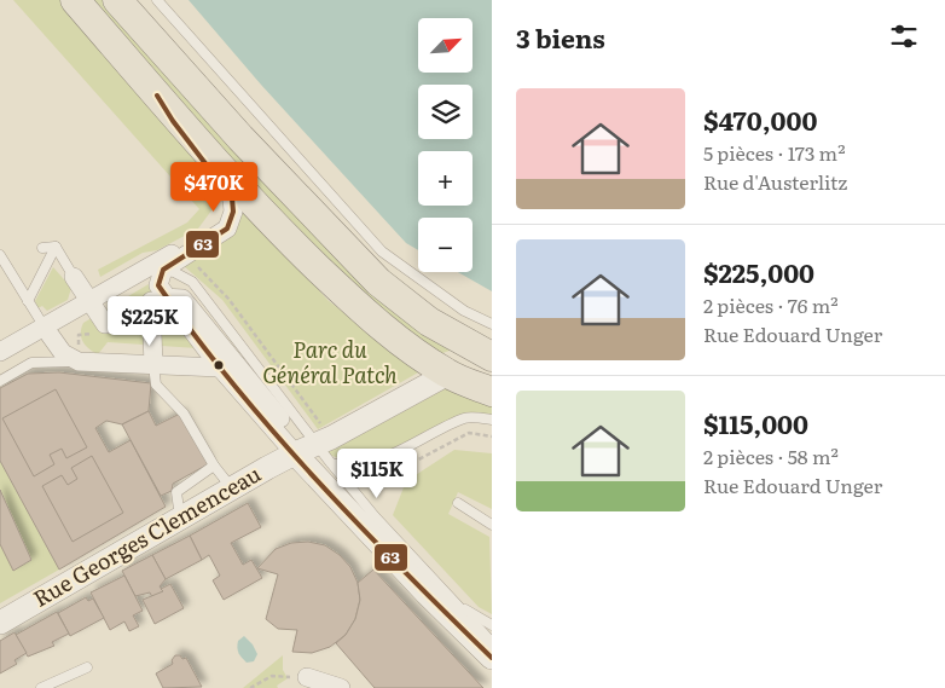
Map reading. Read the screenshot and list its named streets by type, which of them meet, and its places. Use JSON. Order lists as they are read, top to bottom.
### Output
{
  "streets": {
    "street": ["Rue Georges Clemenceau"]
  },
  "parks": ["Parc du Général Patch"],
  "lines": ["transit line 63"],
  "north": "top right",
  "page": {
    "heading": "3 biens",
    "map_buttons": ["+", "−"],
    "list": [
      {
        "name": "$470,000",
        "note": "5 pièces · 173 m² · Rue d'Austerlitz"
      },
      {
        "name": "$225,000",
        "note": "2 pièces · 76 m² · Rue Edouard Unger"
      },
      {
        "name": "$115,000",
        "note": "2 pièces · 58 m² · Rue Edouard Unger"
      }
    ],
    "price": ["$470K", "$225K", "$115K"]
  }
}
